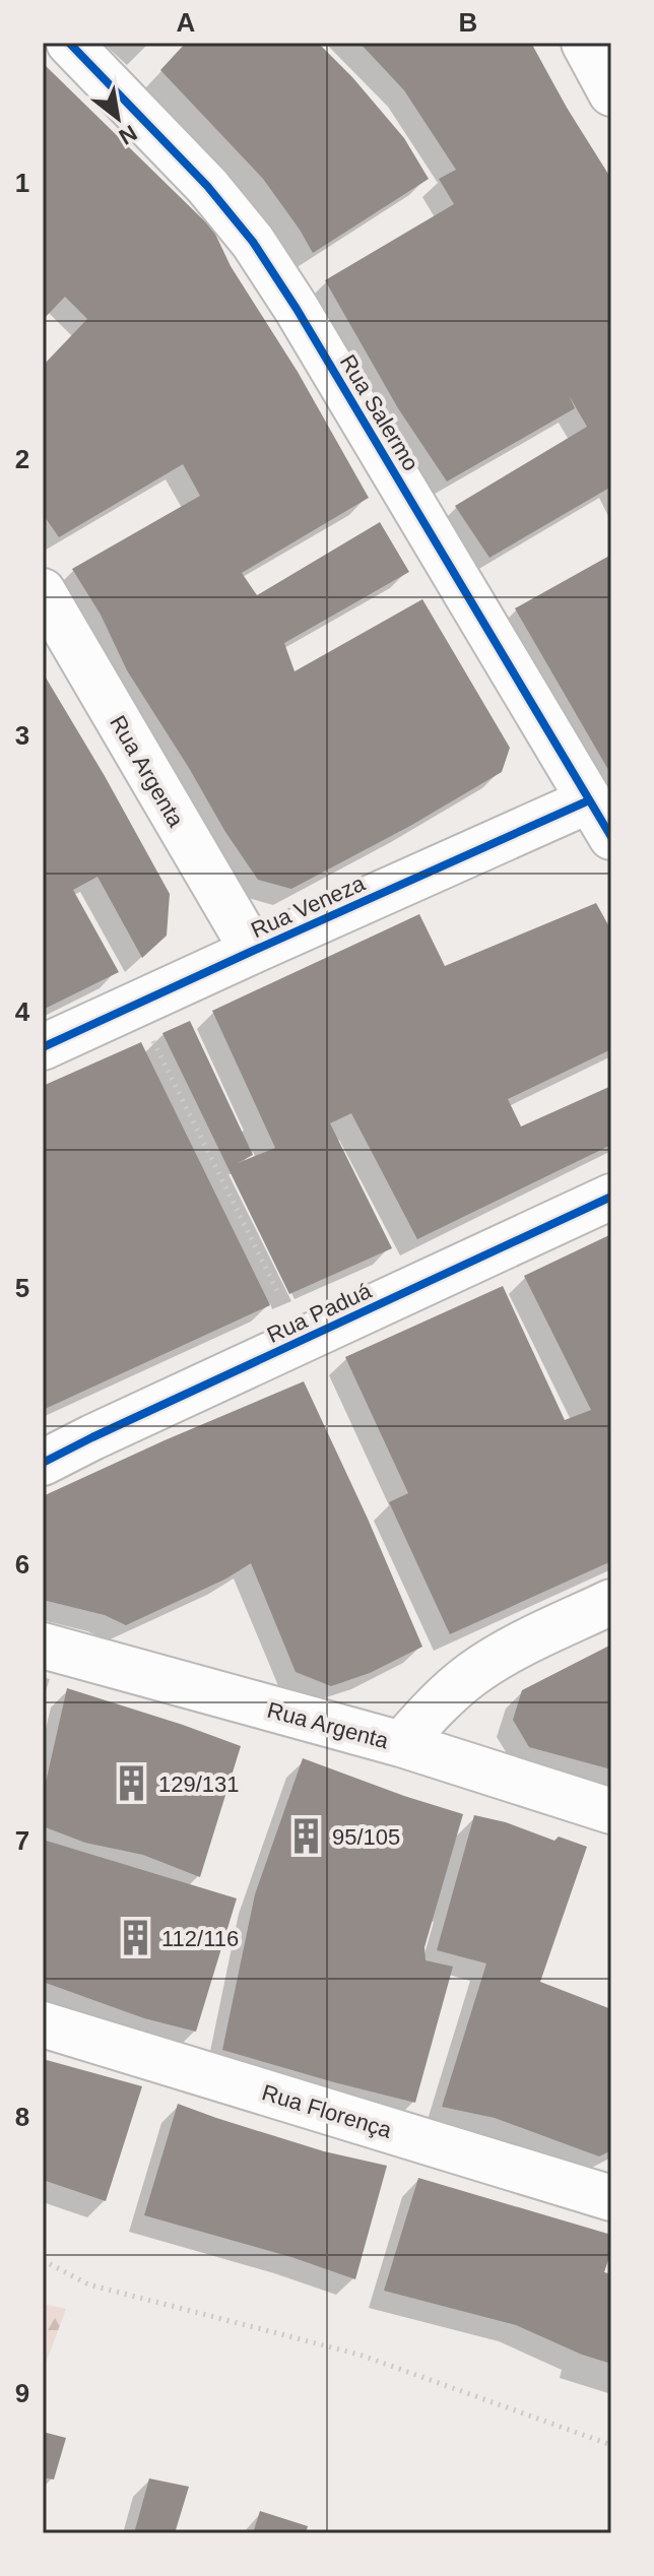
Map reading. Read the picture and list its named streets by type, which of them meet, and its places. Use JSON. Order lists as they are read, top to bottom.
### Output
{
  "streets": {
    "street": [
      "Rua Salermo",
      "Rua Argenta",
      "Rua Veneza",
      "Rua Paduá",
      "Rua Florença"
    ]
  },
  "crossings": [
    ["Rua Salermo", "Rua Veneza"],
    ["Rua Argenta", "Rua Veneza"]
  ],
  "places": {
    "building": ["129/131", "95/105", "112/116"]
  },
  "north": "bottom right",
  "grid": {
    "columns": ["A", "B"],
    "rows": [
      "1",
      "2",
      "3",
      "4",
      "5",
      "6",
      "7",
      "8",
      "9"
    ]
  }
}
